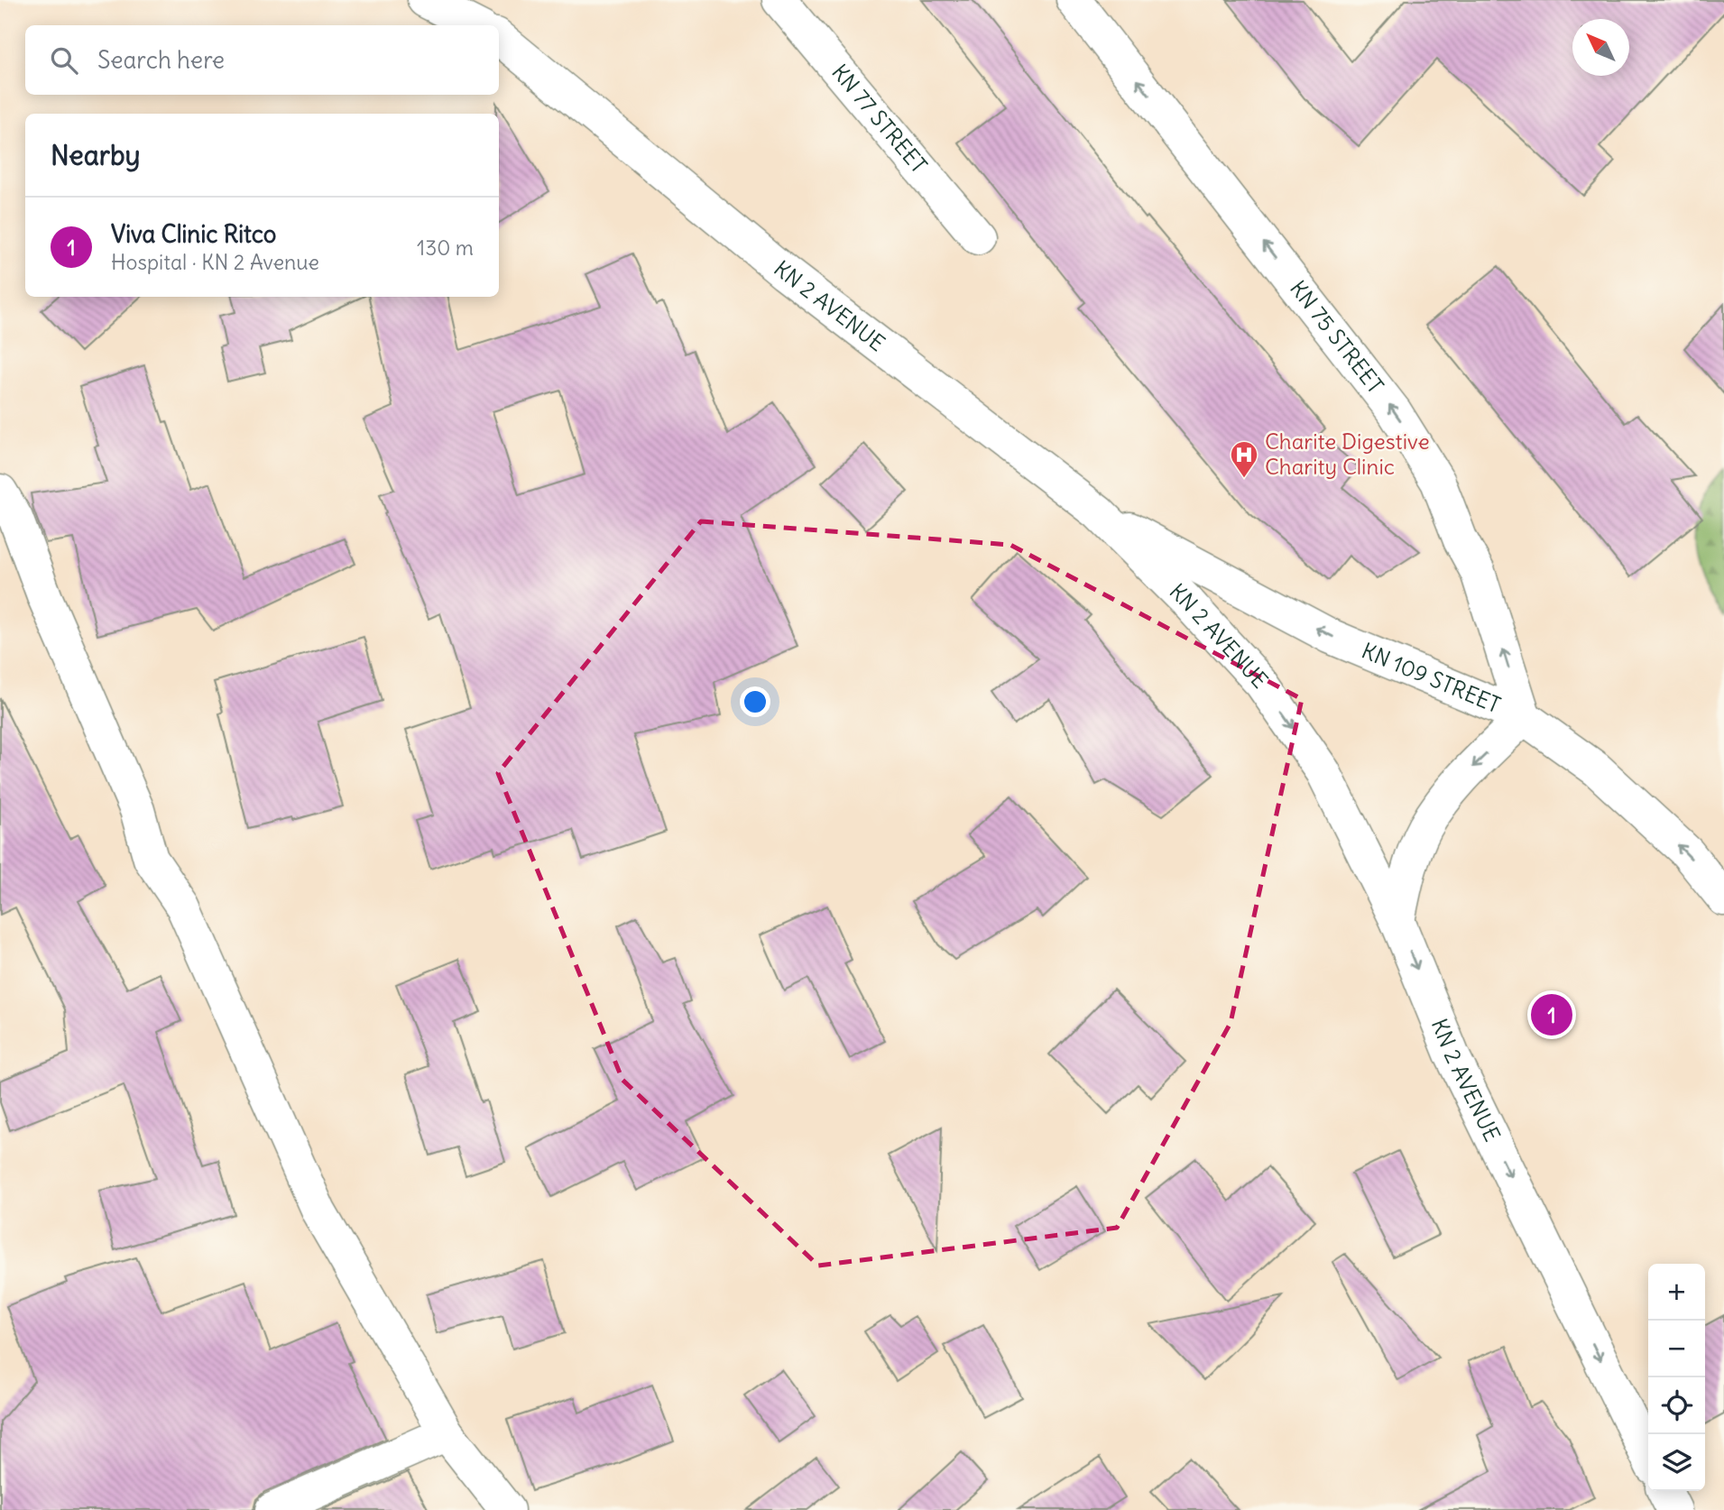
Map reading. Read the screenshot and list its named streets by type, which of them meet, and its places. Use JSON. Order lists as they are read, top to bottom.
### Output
{
  "streets": {
    "main road": [
      "KN 77 STREET",
      "KN 2 AVENUE",
      "KN 75 STREET",
      "KN 109 STREET"
    ]
  },
  "crossings": [
    ["KN 2 AVENUE", "KN 109 STREET"],
    ["KN 75 STREET", "KN 109 STREET"]
  ],
  "one_way": ["KN 2 AVENUE", "KN 75 STREET", "KN 109 STREET"],
  "places": {
    "hospital": ["Charite Digestive Charity Clinic"]
  },
  "north": "top left",
  "page": {
    "search": "Search here",
    "heading": "Nearby",
    "list": [
      {
        "mark": "1",
        "name": "Viva Clinic Ritco",
        "note": "Hospital · KN 2 Avenue",
        "value": "130 m"
      }
    ],
    "pins": "1",
    "map_buttons": ["+", "−"]
  }
}
